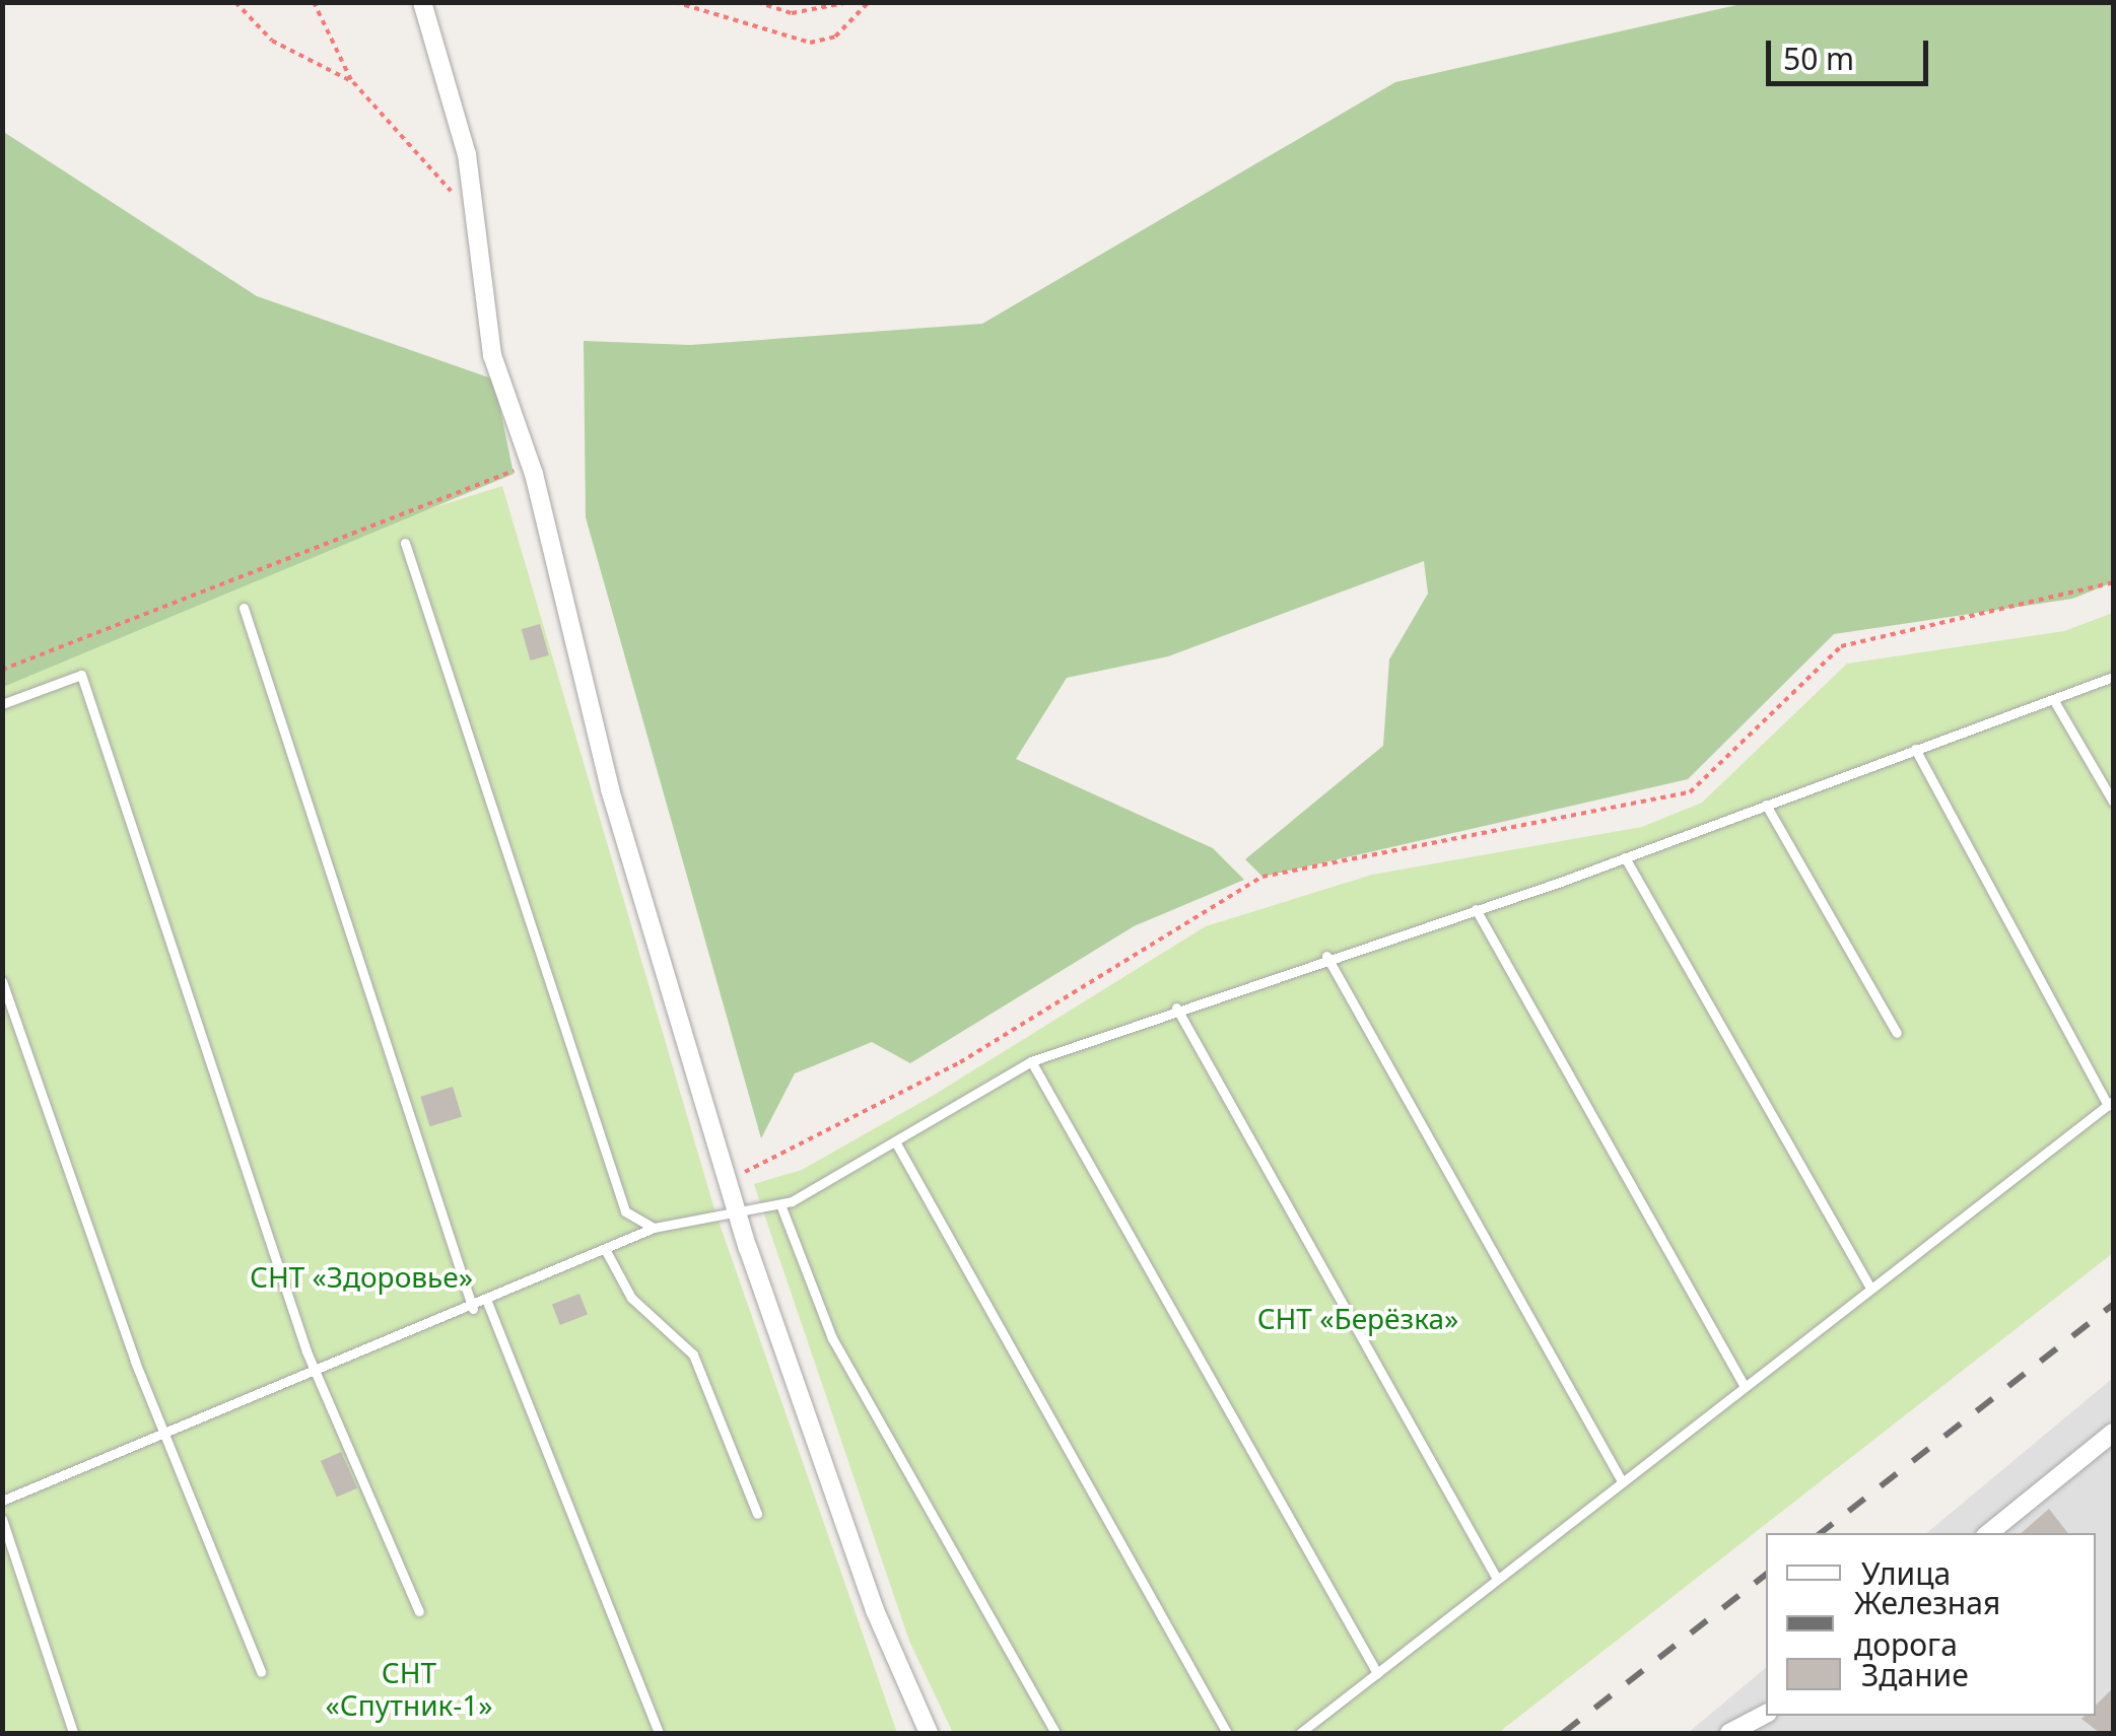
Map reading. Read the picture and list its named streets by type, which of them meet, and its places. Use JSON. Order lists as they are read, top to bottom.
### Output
{
  "parks": ["СНТ «Здоровье»", "СНТ «Берёзка»", "СНТ «Спутник-1»"],
  "legend": ["Улица", "Железная дорога", "Здание"],
  "scale_bar": "50 m"
}
